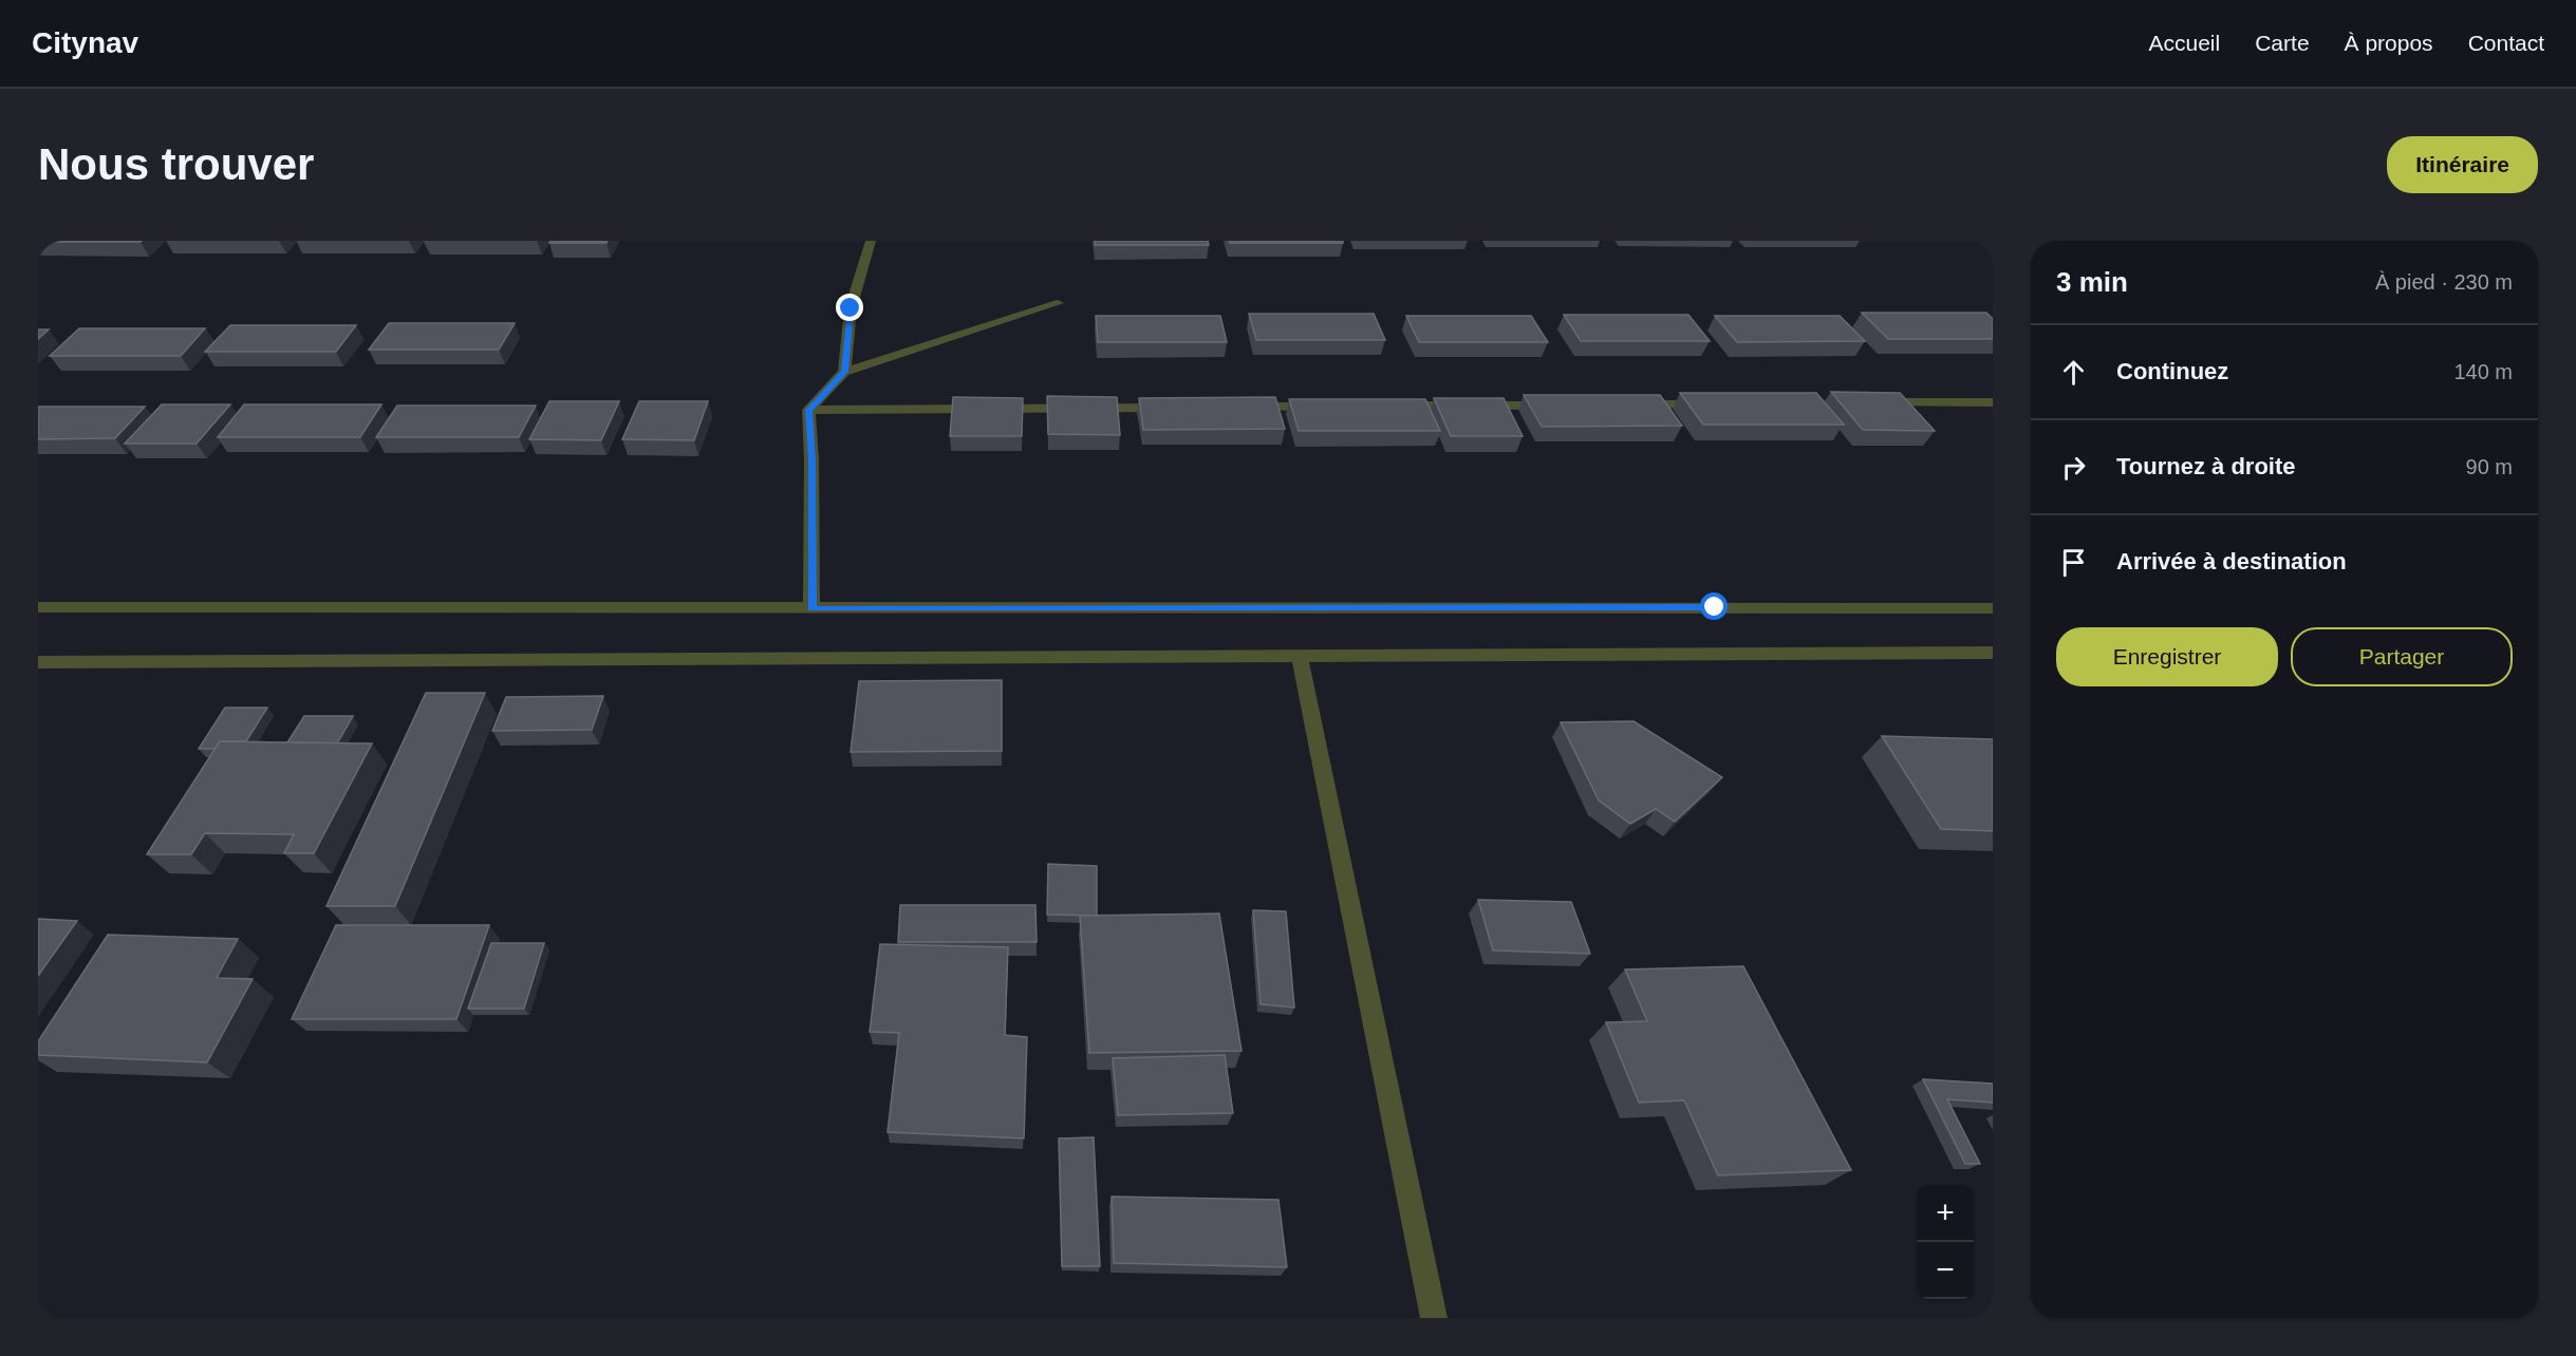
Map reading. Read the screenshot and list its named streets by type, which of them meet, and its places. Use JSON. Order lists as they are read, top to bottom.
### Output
{
  "page": {
    "header": "Citynav",
    "nav": [
      "Accueil",
      "Carte",
      "À propos",
      "Contact"
    ],
    "buttons": [
      "Itinéraire",
      ["Enregistrer", "Partager"]
    ],
    "title": "Nous trouver",
    "heading": ["3 min", "À pied · 230 m"],
    "list": [
      ["Continuez", "140 m"],
      ["Tournez à droite", "90 m"],
      "Arrivée à destination"
    ],
    "map_buttons": ["+", "−"]
  }
}
